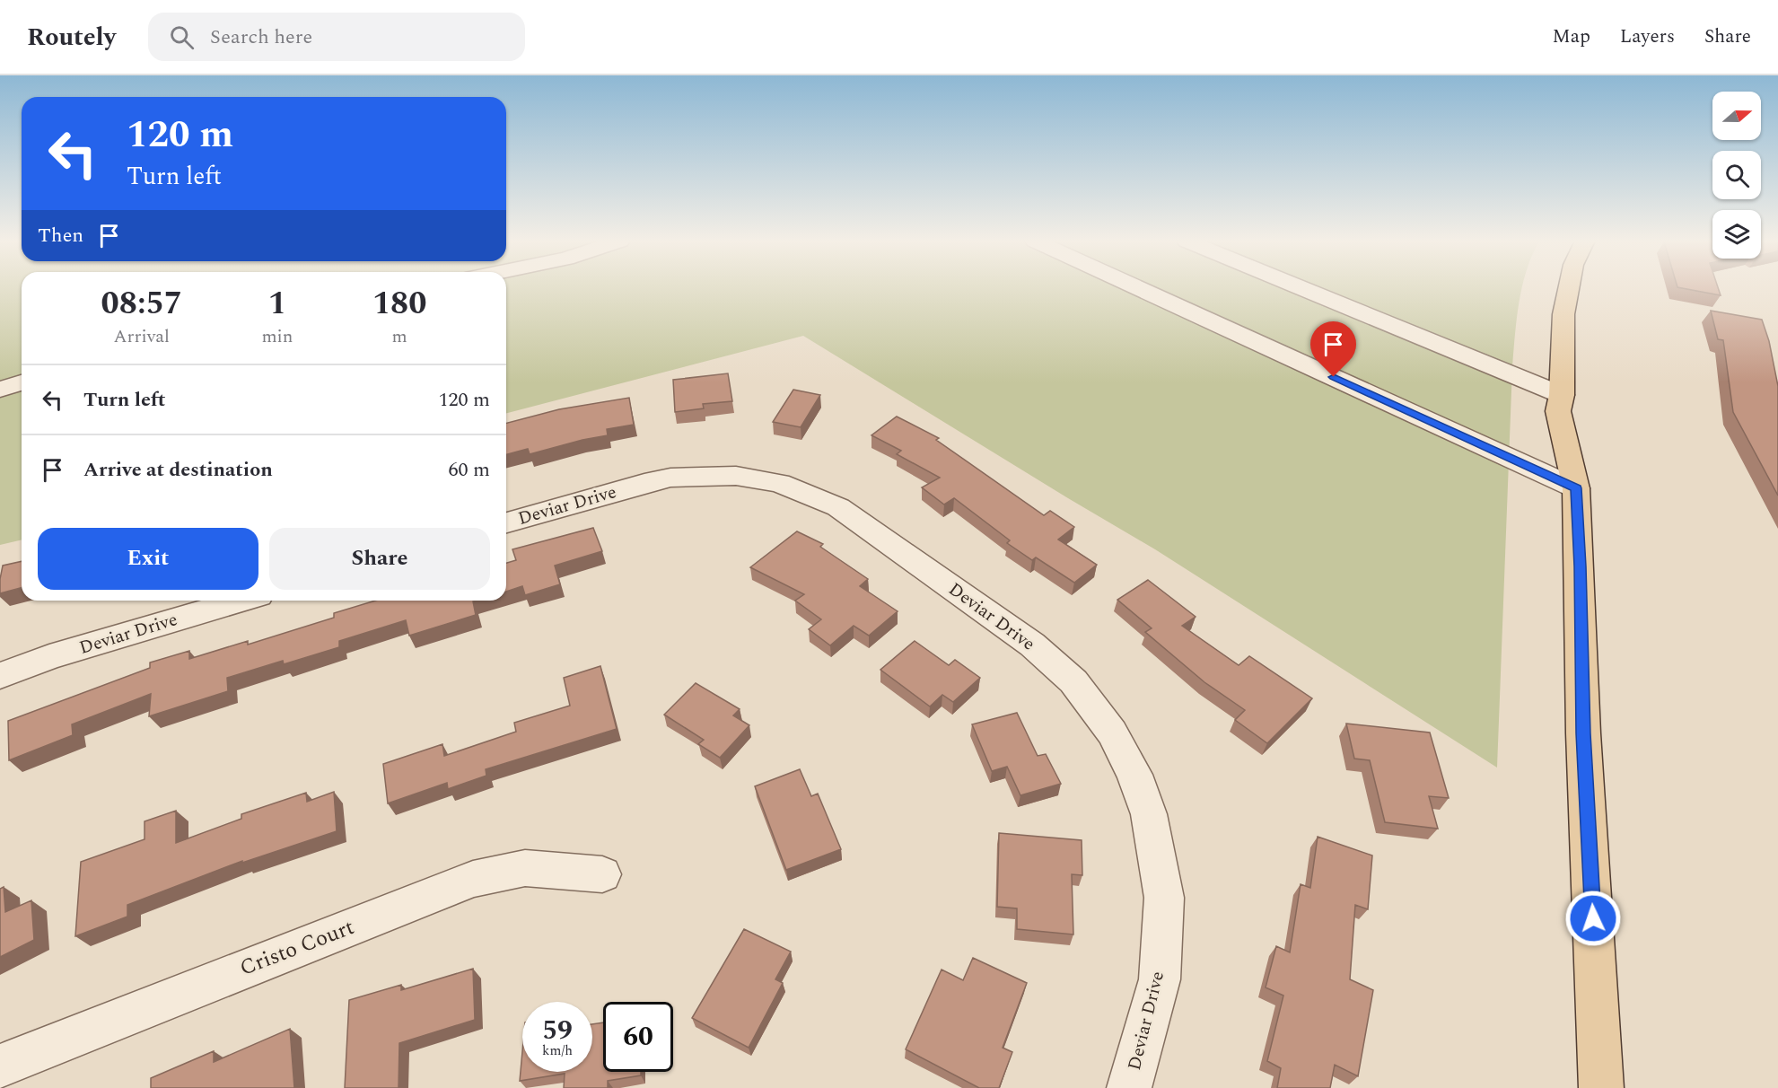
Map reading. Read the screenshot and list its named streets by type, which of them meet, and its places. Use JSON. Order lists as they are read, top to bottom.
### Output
{
  "streets": {
    "street": ["Deviar Drive", "Cristo Court"]
  },
  "north": "right",
  "page": {
    "header": "Routely",
    "search": "Search here",
    "nav": ["Map", "Layers", "Share"],
    "turn": ["120 m", "Turn left"],
    "then": "Then",
    "eta": [
      "08:57",
      "Arrival",
      "1",
      "min",
      "180",
      "m"
    ],
    "list": [
      {
        "name": "Turn left",
        "value": "120 m"
      },
      {
        "name": "Arrive at destination",
        "value": "60 m"
      }
    ],
    "buttons": ["Exit", "Share"],
    "speed": "59 km/h",
    "limit": "60"
  }
}
